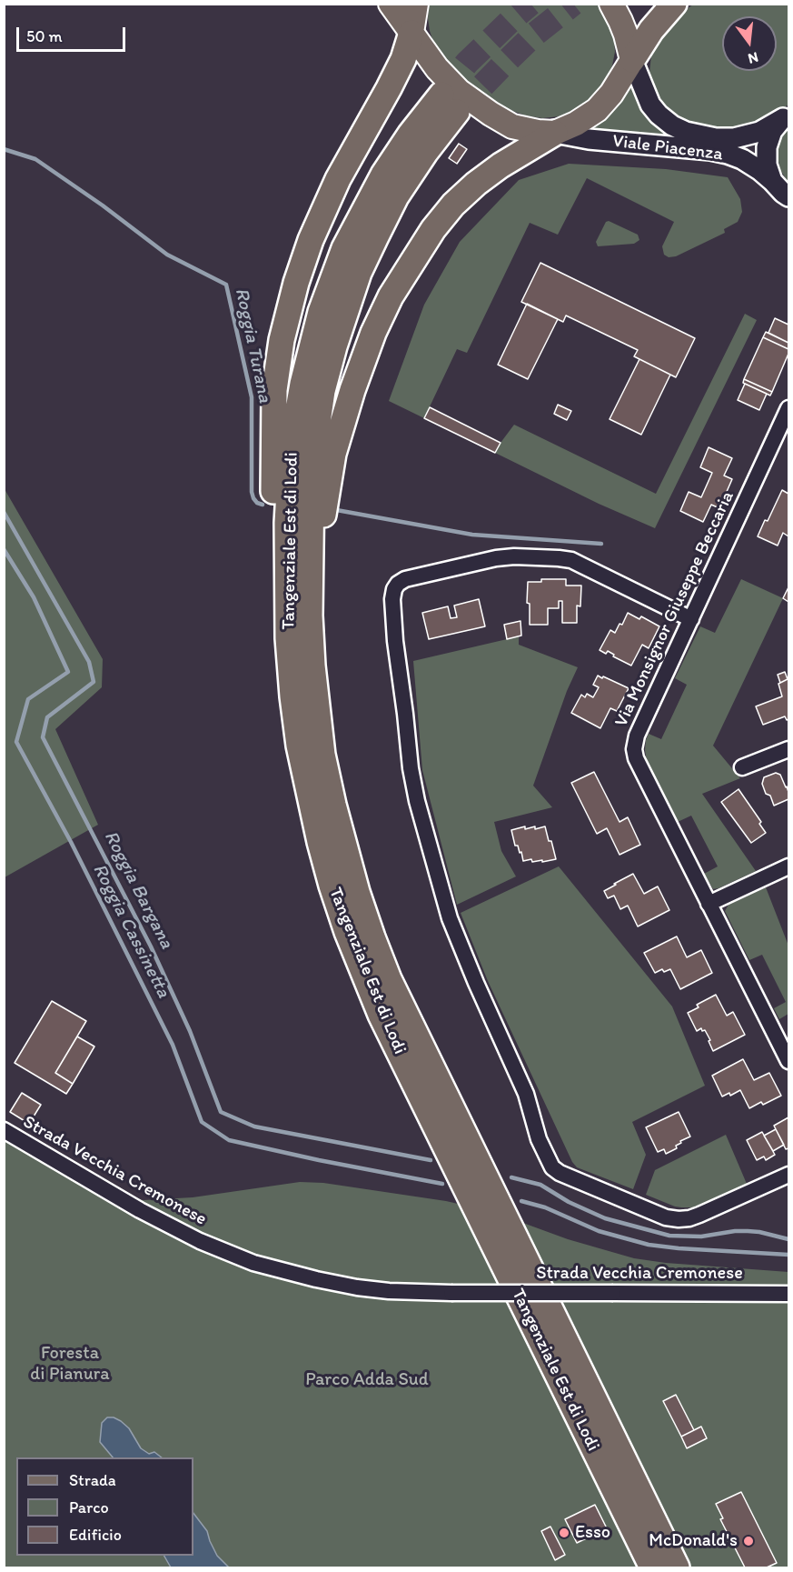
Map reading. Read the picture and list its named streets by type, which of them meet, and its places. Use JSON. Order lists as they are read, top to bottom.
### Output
{
  "streets": {
    "highway": ["Tangenziale Est di Lodi"],
    "street": ["Viale Piacenza", "Via Monsignor Giuseppe Beccaria", "Strada Vecchia Cremonese"]
  },
  "water": ["Roggia Turana", "Roggia Bargana", "Roggia Cassinetta"],
  "parks": ["Foresta di Pianura", "Parco Adda Sud"],
  "places": ["Esso", "McDonald's"],
  "legend": ["Strada", "Parco", "Edificio"],
  "scale_bar": "50 m",
  "north": "bottom"
}
